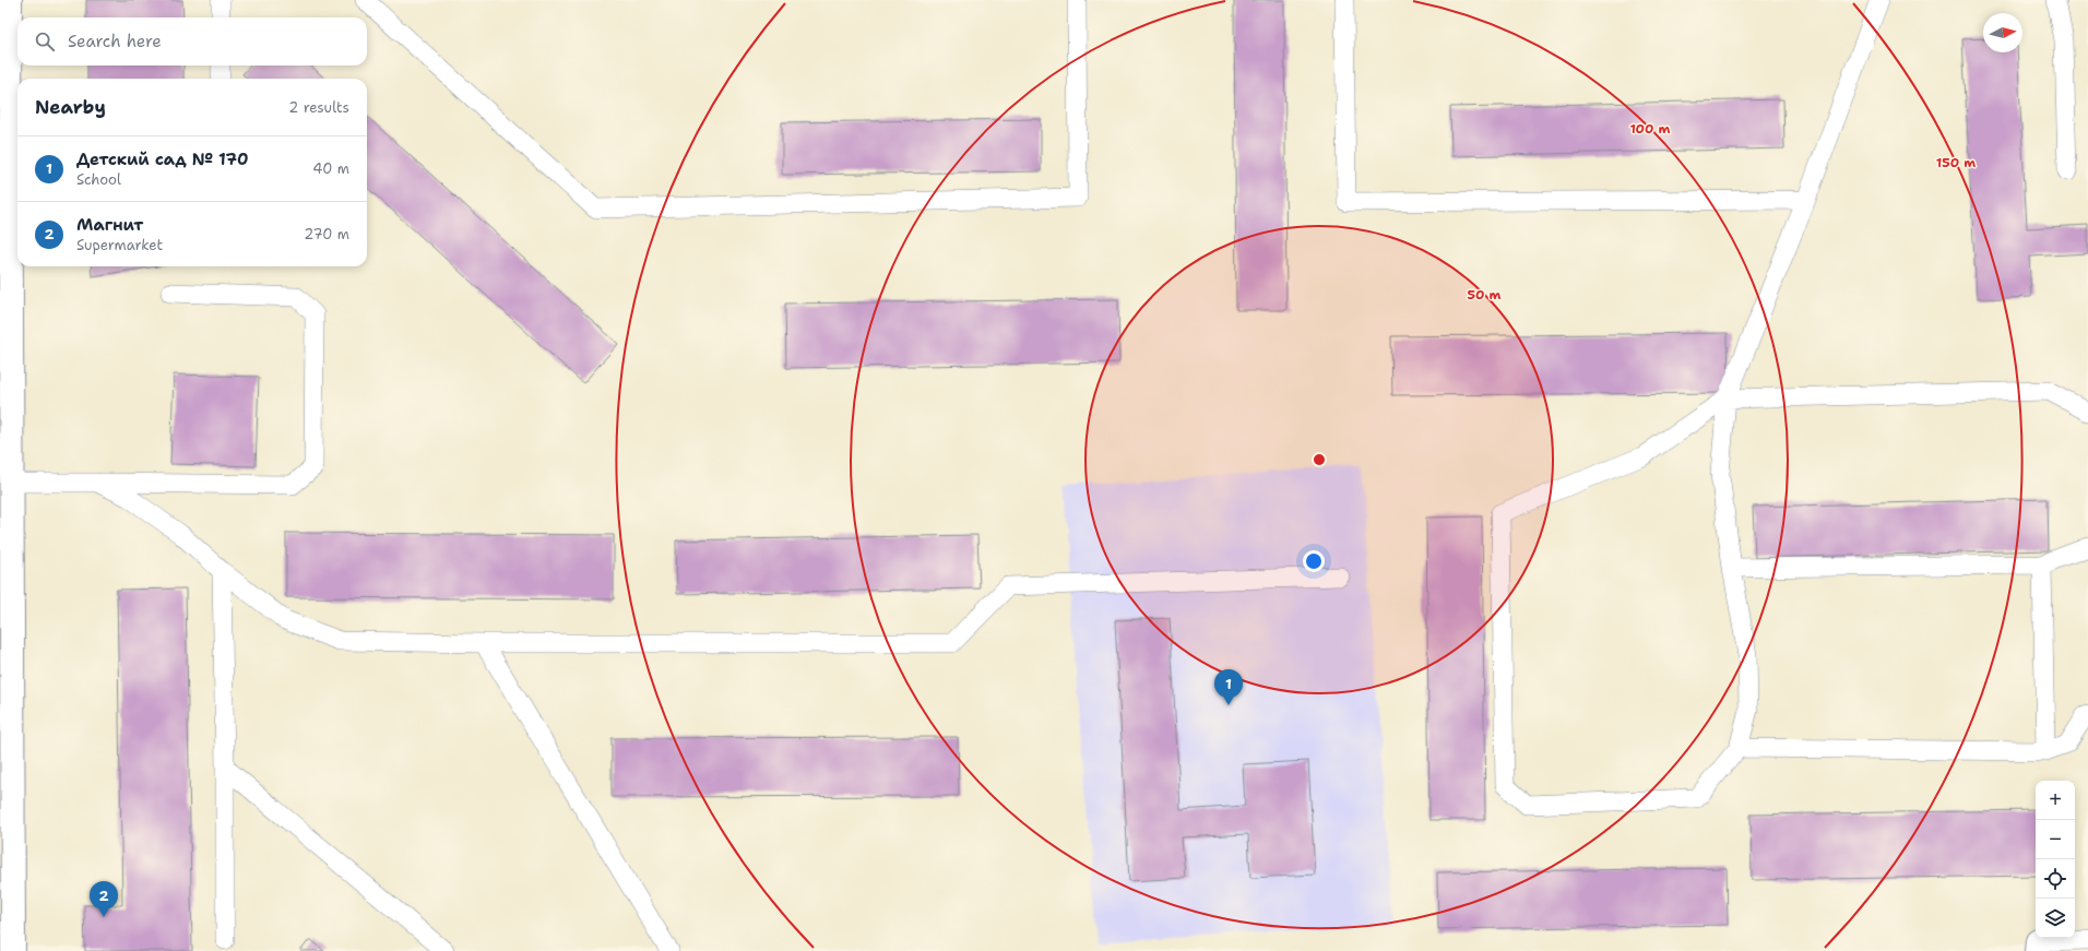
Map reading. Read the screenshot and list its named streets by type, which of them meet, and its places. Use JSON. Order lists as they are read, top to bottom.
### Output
{
  "north": "right",
  "page": {
    "search": "Search here",
    "heading": ["Nearby", "2 results"],
    "list": [
      {
        "mark": "1",
        "name": "Детский сад № 170",
        "note": "School",
        "value": "40 m"
      },
      {
        "mark": "2",
        "name": "Магнит",
        "note": "Supermarket",
        "value": "270 m"
      }
    ],
    "pins": ["1", "2"],
    "map_buttons": ["+", "−"]
  },
  "rings": ["100 m", "150 m", "50 m"]
}
